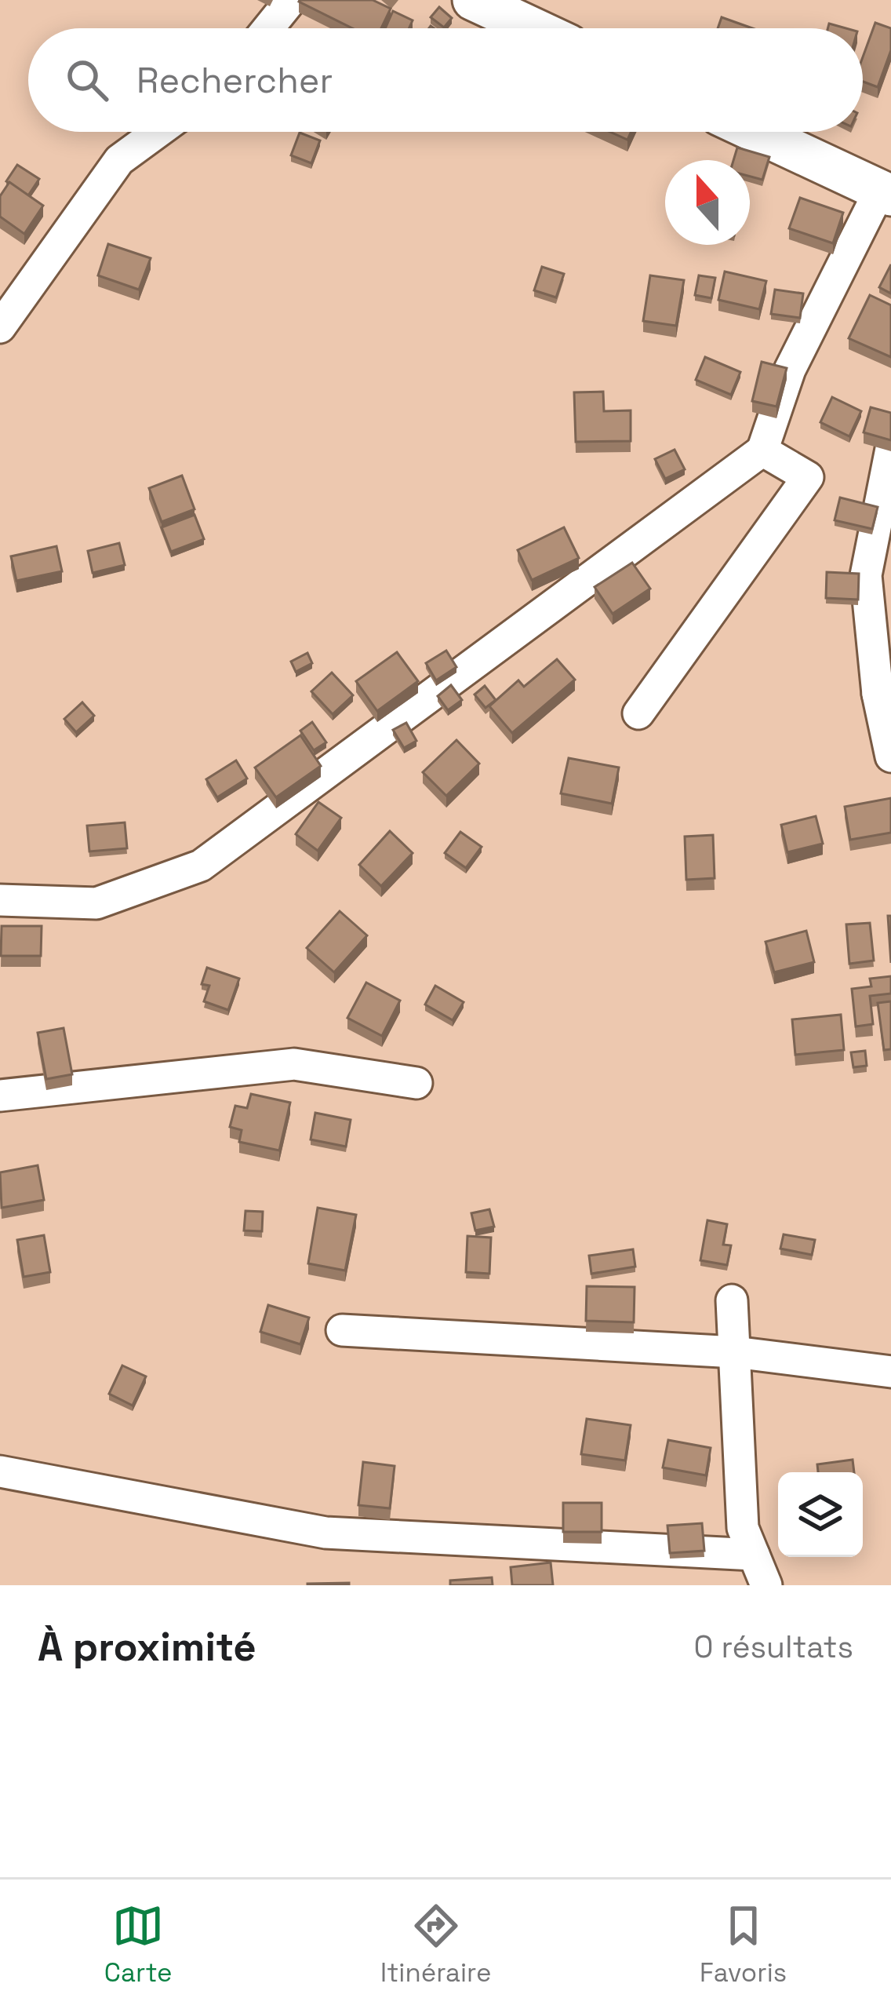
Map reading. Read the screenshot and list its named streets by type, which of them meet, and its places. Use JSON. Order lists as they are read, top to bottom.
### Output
{
  "north": "top",
  "page": {
    "search": "Rechercher",
    "heading": ["À proximité", "0 résultats"],
    "nav": ["Carte", "Itinéraire", "Favoris"]
  }
}
